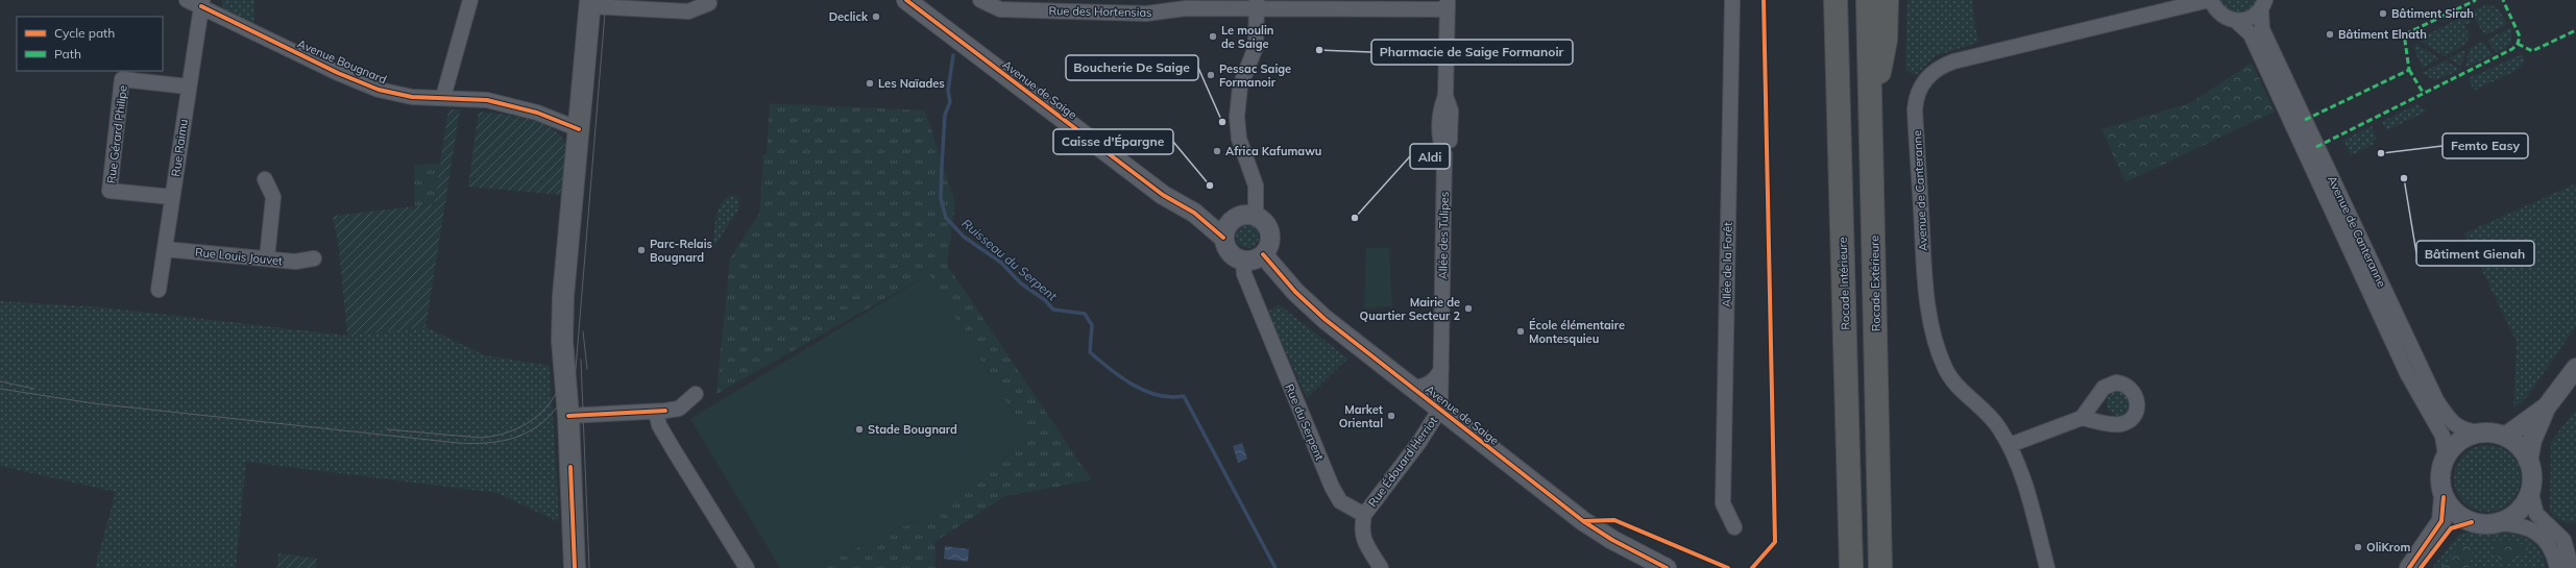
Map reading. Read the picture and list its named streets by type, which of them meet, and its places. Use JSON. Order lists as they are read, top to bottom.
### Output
{
  "streets": {
    "highway": ["Rocade Intérieure", "Rocade Extérieure"],
    "street": [
      "Rue des Hortensias",
      "Avenue Bougnard",
      "Avenue de Saige",
      "Rue Gérard Philipe",
      "Rue Raimu",
      "Avenue de Canteranne",
      "Allée des Tulipes",
      "Rue Louis Jouvet",
      "Allée de la Forêt",
      "Rue du Serpent",
      "Rue Édouard Herriot"
    ]
  },
  "crossings": [
    ["Rue des Hortensias", "Allée des Tulipes"],
    ["Avenue Bougnard", "Rue Raimu"],
    ["Avenue de Saige", "Allée des Tulipes"],
    ["Avenue de Saige", "Rue du Serpent"],
    ["Avenue de Saige", "Rue Édouard Herriot"],
    ["Rue Gérard Philipe", "Rue Raimu"],
    ["Rue Raimu", "Rue Louis Jouvet"],
    ["Allée des Tulipes", "Rue Édouard Herriot"],
    ["Rue du Serpent", "Rue Édouard Herriot"]
  ],
  "water": ["Ruisseau du Serpent"],
  "places": [
    "Bâtiment Sirah",
    "Declick",
    "Bâtiment Elnath",
    "Le moulin de Saige",
    "Pharmacie de Saige Formanoir",
    "Pessac Saige Formanoir",
    "Les Naïades",
    "Boucherie De Saige",
    "Africa Kafumawu",
    "Femto Easy",
    "Bâtiment Gienah",
    "Caisse d'Épargne",
    "Aldi",
    "Parc-Relais Bougnard",
    "Mairie de Quartier Secteur 2",
    "École élémentaire Montesquieu",
    "Market Oriental",
    "Stade Bougnard",
    "OliKrom"
  ],
  "legend": ["Cycle path", "Path"]
}
